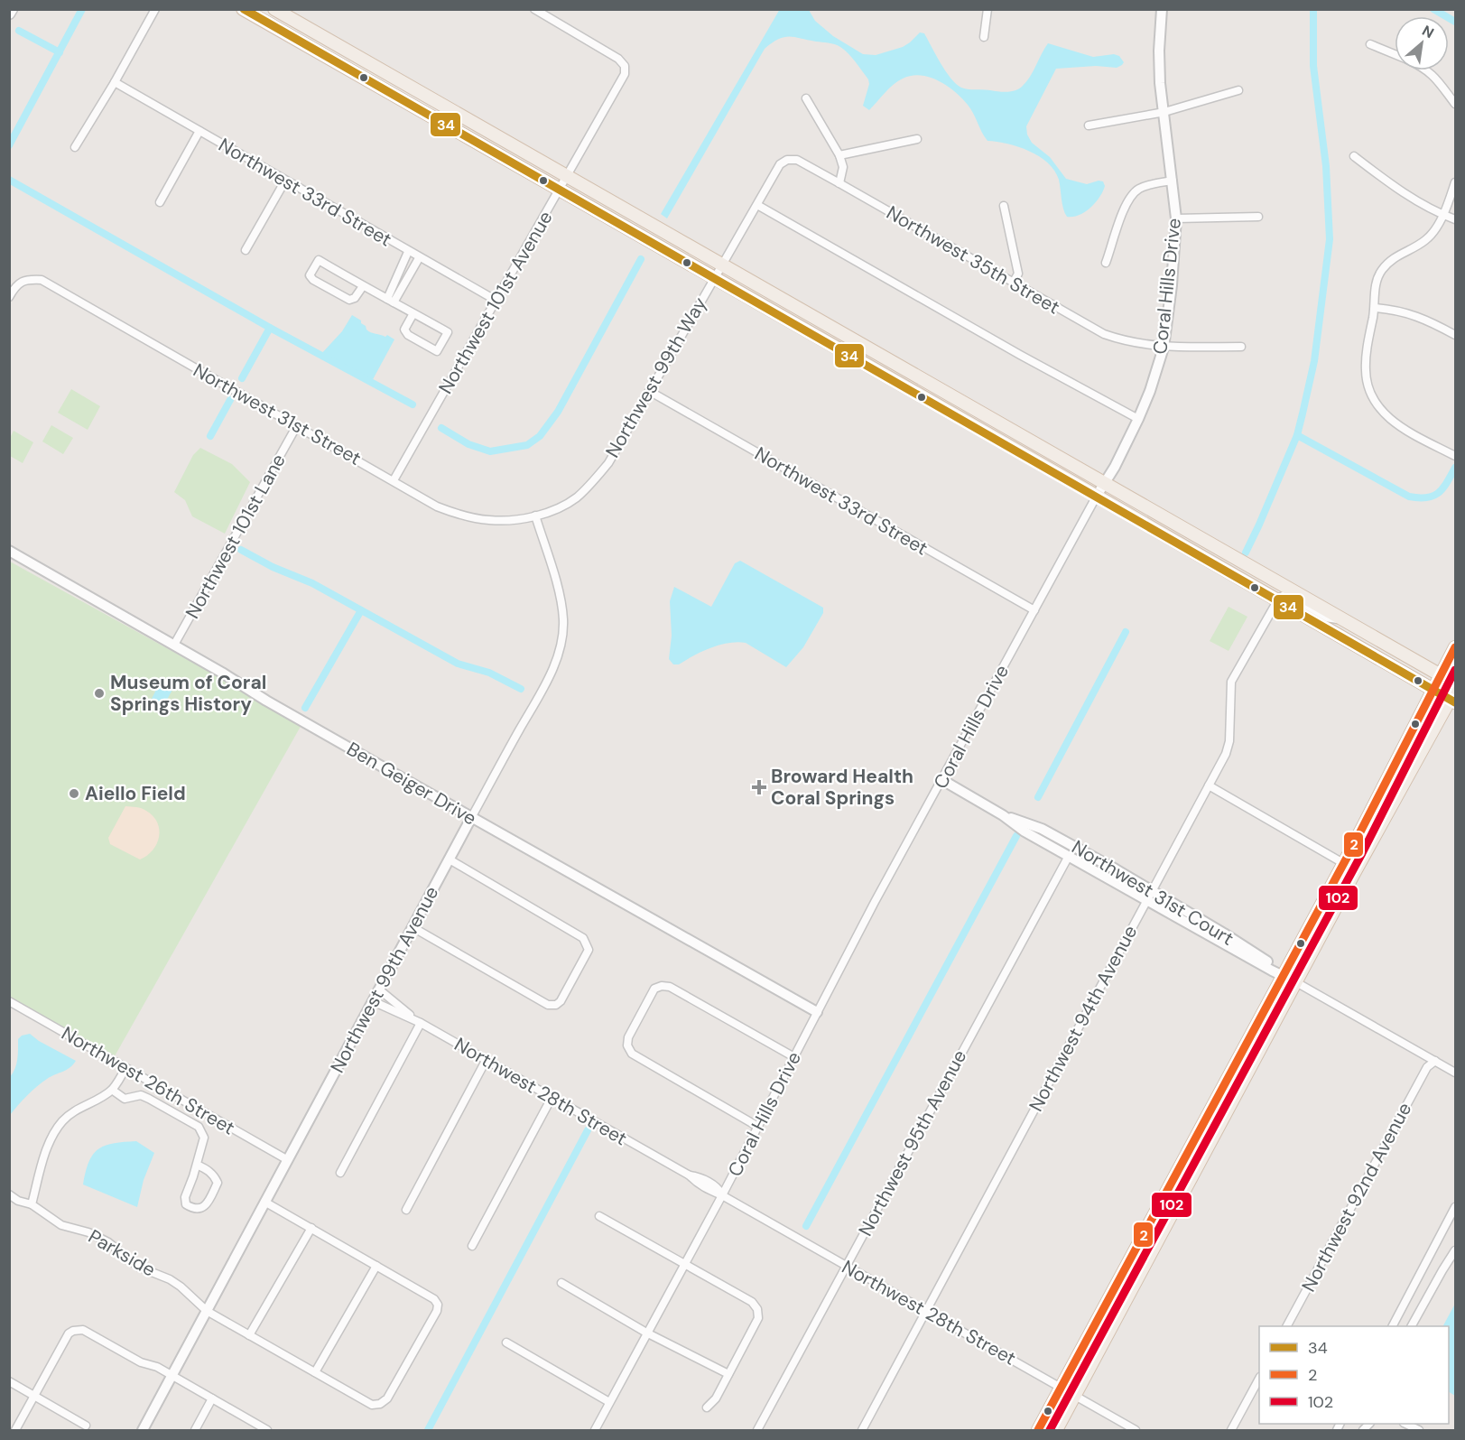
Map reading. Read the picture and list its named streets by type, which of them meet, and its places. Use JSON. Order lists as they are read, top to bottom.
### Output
{
  "streets": {
    "street": [
      "Northwest 33rd Street",
      "Northwest 35th Street",
      "Coral Hills Drive",
      "Northwest 101st Avenue",
      "Northwest 99th Way",
      "Northwest 31st Street",
      "Northwest 101st Lane",
      "Ben Geiger Drive",
      "Northwest 31st Court",
      "Northwest 99th Avenue",
      "Northwest 94th Avenue",
      "Northwest 26th Street",
      "Northwest 28th Street",
      "Northwest 95th Avenue",
      "Northwest 92nd Avenue",
      "Parkside"
    ]
  },
  "crossings": [
    ["Northwest 33rd Street", "Coral Hills Drive"],
    ["Northwest 33rd Street", "Northwest 101st Avenue"],
    ["Northwest 33rd Street", "Northwest 99th Way"],
    ["Northwest 35th Street", "Coral Hills Drive"],
    ["Northwest 35th Street", "Northwest 99th Way"],
    ["Coral Hills Drive", "Ben Geiger Drive"],
    ["Coral Hills Drive", "Northwest 31st Court"],
    ["Coral Hills Drive", "Northwest 28th Street"],
    ["Northwest 101st Avenue", "Northwest 31st Street"],
    ["Northwest 99th Way", "Northwest 31st Street"],
    ["Northwest 99th Way", "Northwest 99th Avenue"],
    ["Northwest 31st Street", "Northwest 101st Lane"],
    ["Northwest 31st Street", "Northwest 99th Avenue"],
    ["Northwest 101st Lane", "Ben Geiger Drive"],
    ["Ben Geiger Drive", "Northwest 99th Avenue"],
    ["Northwest 31st Court", "Northwest 94th Avenue"],
    ["Northwest 31st Court", "Northwest 95th Avenue"],
    ["Northwest 31st Court", "Northwest 92nd Avenue"],
    ["Northwest 99th Avenue", "Northwest 26th Street"],
    ["Northwest 99th Avenue", "Northwest 28th Street"],
    ["Northwest 99th Avenue", "Parkside"],
    ["Northwest 94th Avenue", "Northwest 28th Street"],
    ["Northwest 28th Street", "Northwest 95th Avenue"]
  ],
  "places": {
    "other": ["Museum of Coral Springs History", "Aiello Field"],
    "health": ["Broward Health Coral Springs"]
  },
  "lines": ["transit line 34", "transit line 2", "transit line 102"],
  "legend": ["34", "2", "102"],
  "north": "top right"
}
